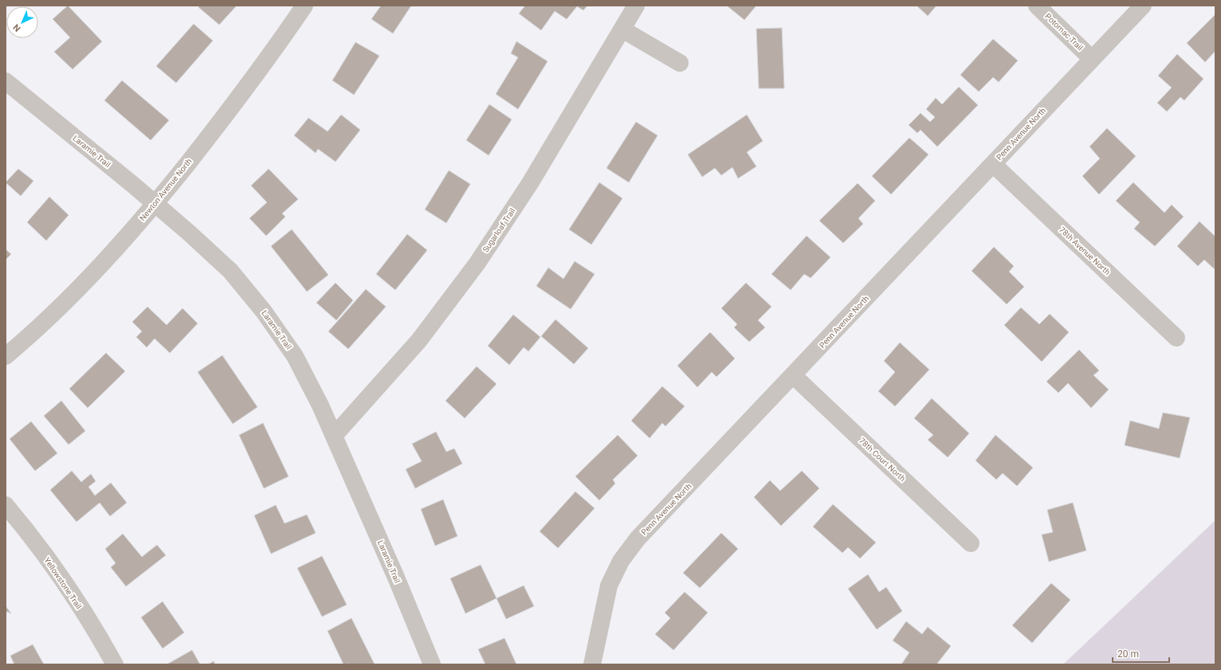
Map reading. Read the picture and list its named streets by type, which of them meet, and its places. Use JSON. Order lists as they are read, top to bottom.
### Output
{
  "streets": {
    "street": [
      "Potomac Trail",
      "Penn Avenue North",
      "Laramie Trail",
      "Newton Avenue North",
      "Sugarloaf Trail",
      "78th Avenue North",
      "78th Court North",
      "Yellowstone Trail"
    ]
  },
  "crossings": [
    ["Potomac Trail", "Penn Avenue North"],
    ["Penn Avenue North", "78th Avenue North"],
    ["Penn Avenue North", "78th Court North"],
    ["Laramie Trail", "Newton Avenue North"],
    ["Laramie Trail", "Sugarloaf Trail"]
  ],
  "scale_bar": "20 m",
  "north": "bottom left"
}
